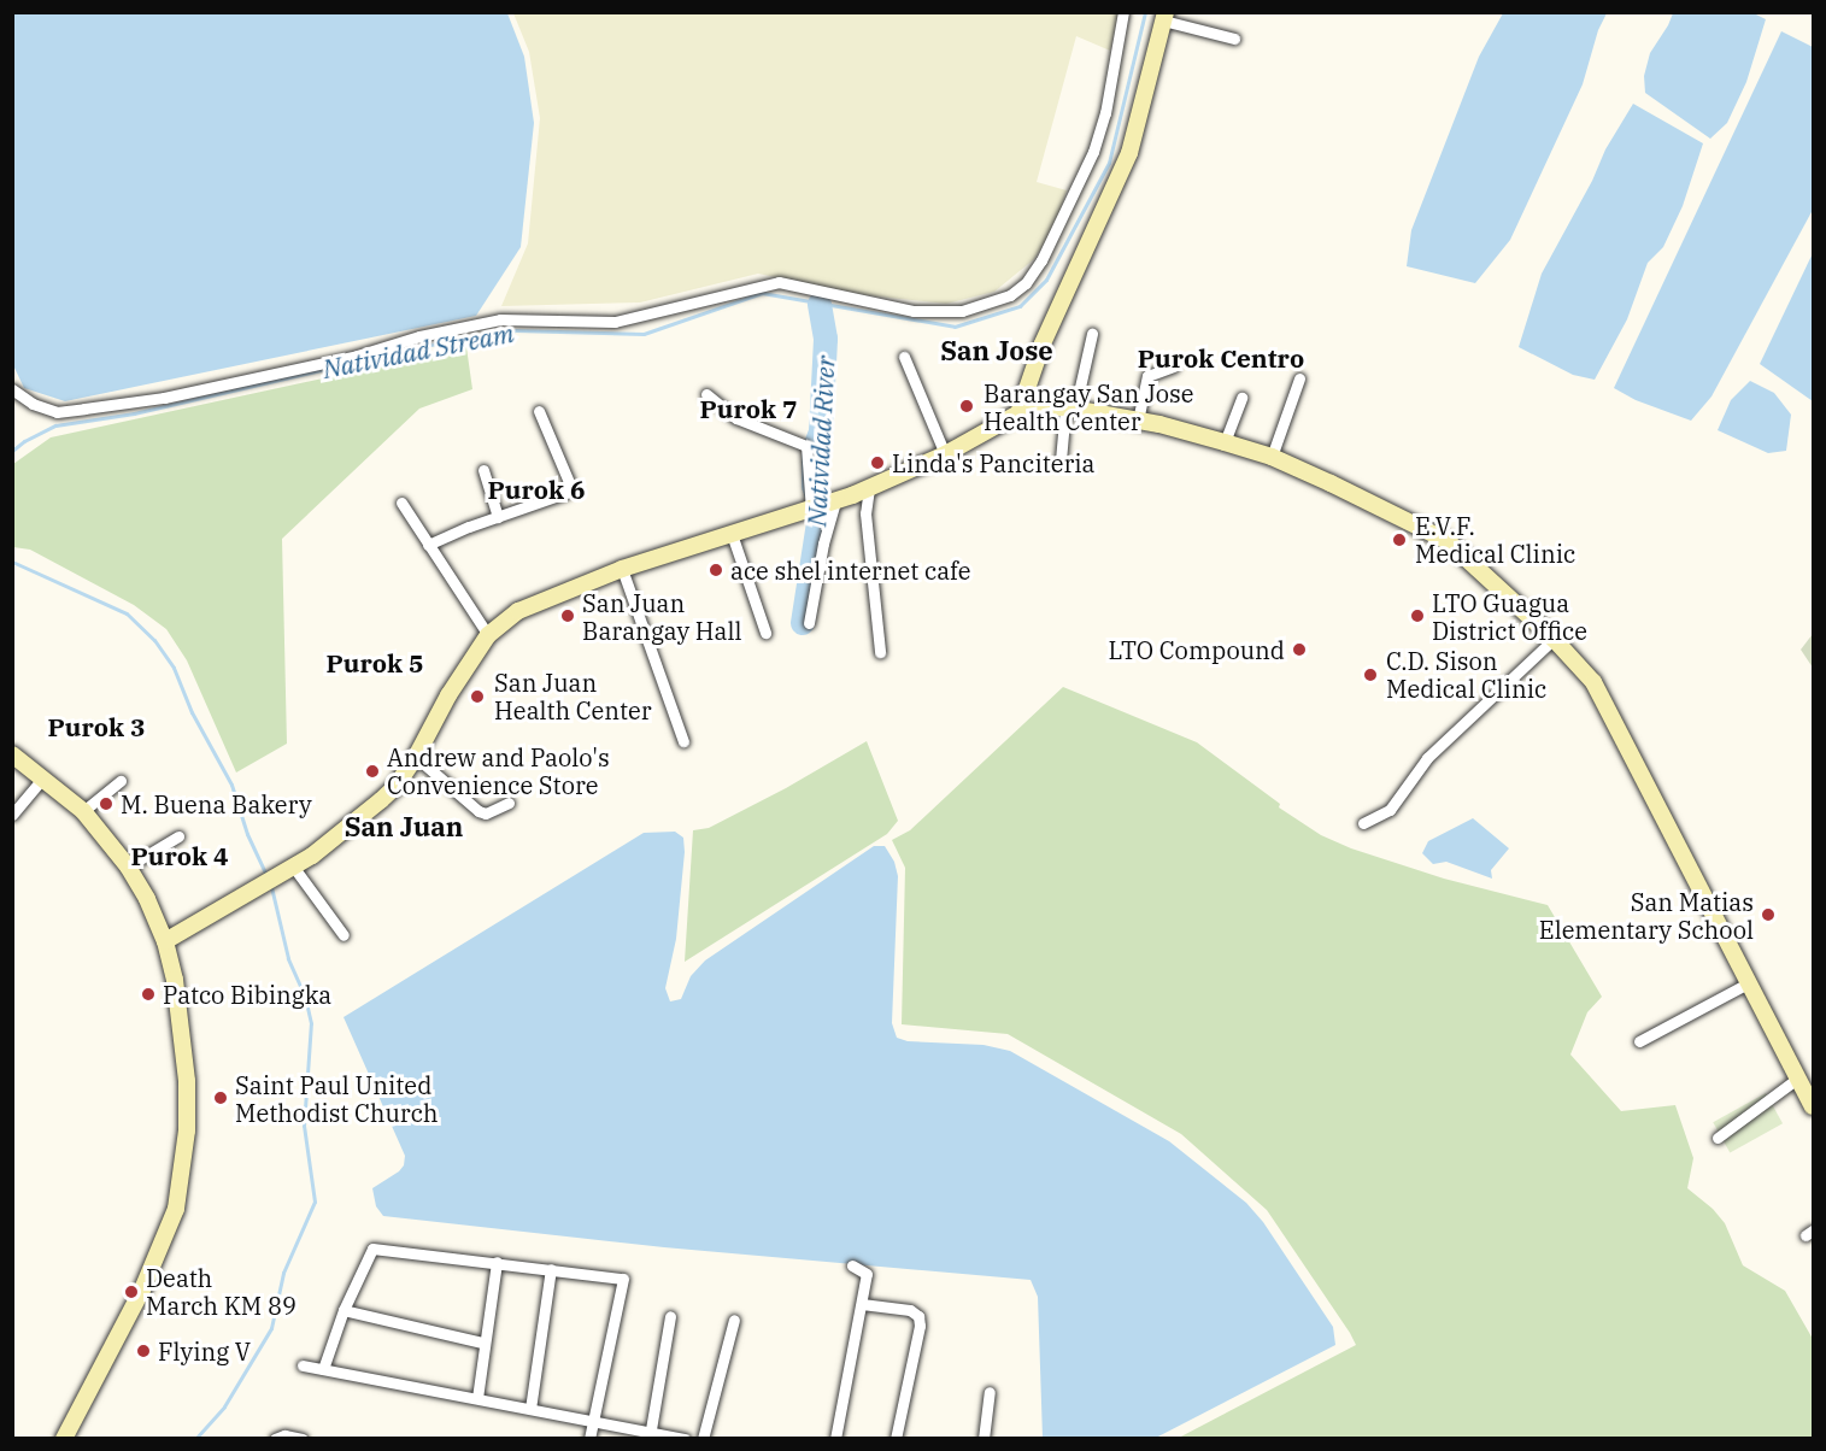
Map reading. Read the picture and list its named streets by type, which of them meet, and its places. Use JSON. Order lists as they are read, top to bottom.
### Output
{
  "districts": [
    "San Jose",
    "Purok Centro",
    "Purok 7",
    "Purok 6",
    "Purok 5",
    "Purok 3",
    "San Juan",
    "Purok 4"
  ],
  "water": ["Natividad Stream", "Natividad River"],
  "places": [
    "Barangay San Jose Health Center",
    "Linda's Panciteria",
    "E.V.F. Medical Clinic",
    "ace shel internet cafe",
    "San Juan Barangay Hall",
    "LTO Guagua District Office",
    "LTO Compound",
    "C.D. Sison Medical Clinic",
    "San Juan Health Center",
    "Andrew and Paolo's Convenience Store",
    "M. Buena Bakery",
    "San Matias Elementary School",
    "Patco Bibingka",
    "Saint Paul United Methodist Church",
    "Death March KM 89",
    "Flying V"
  ]
}
